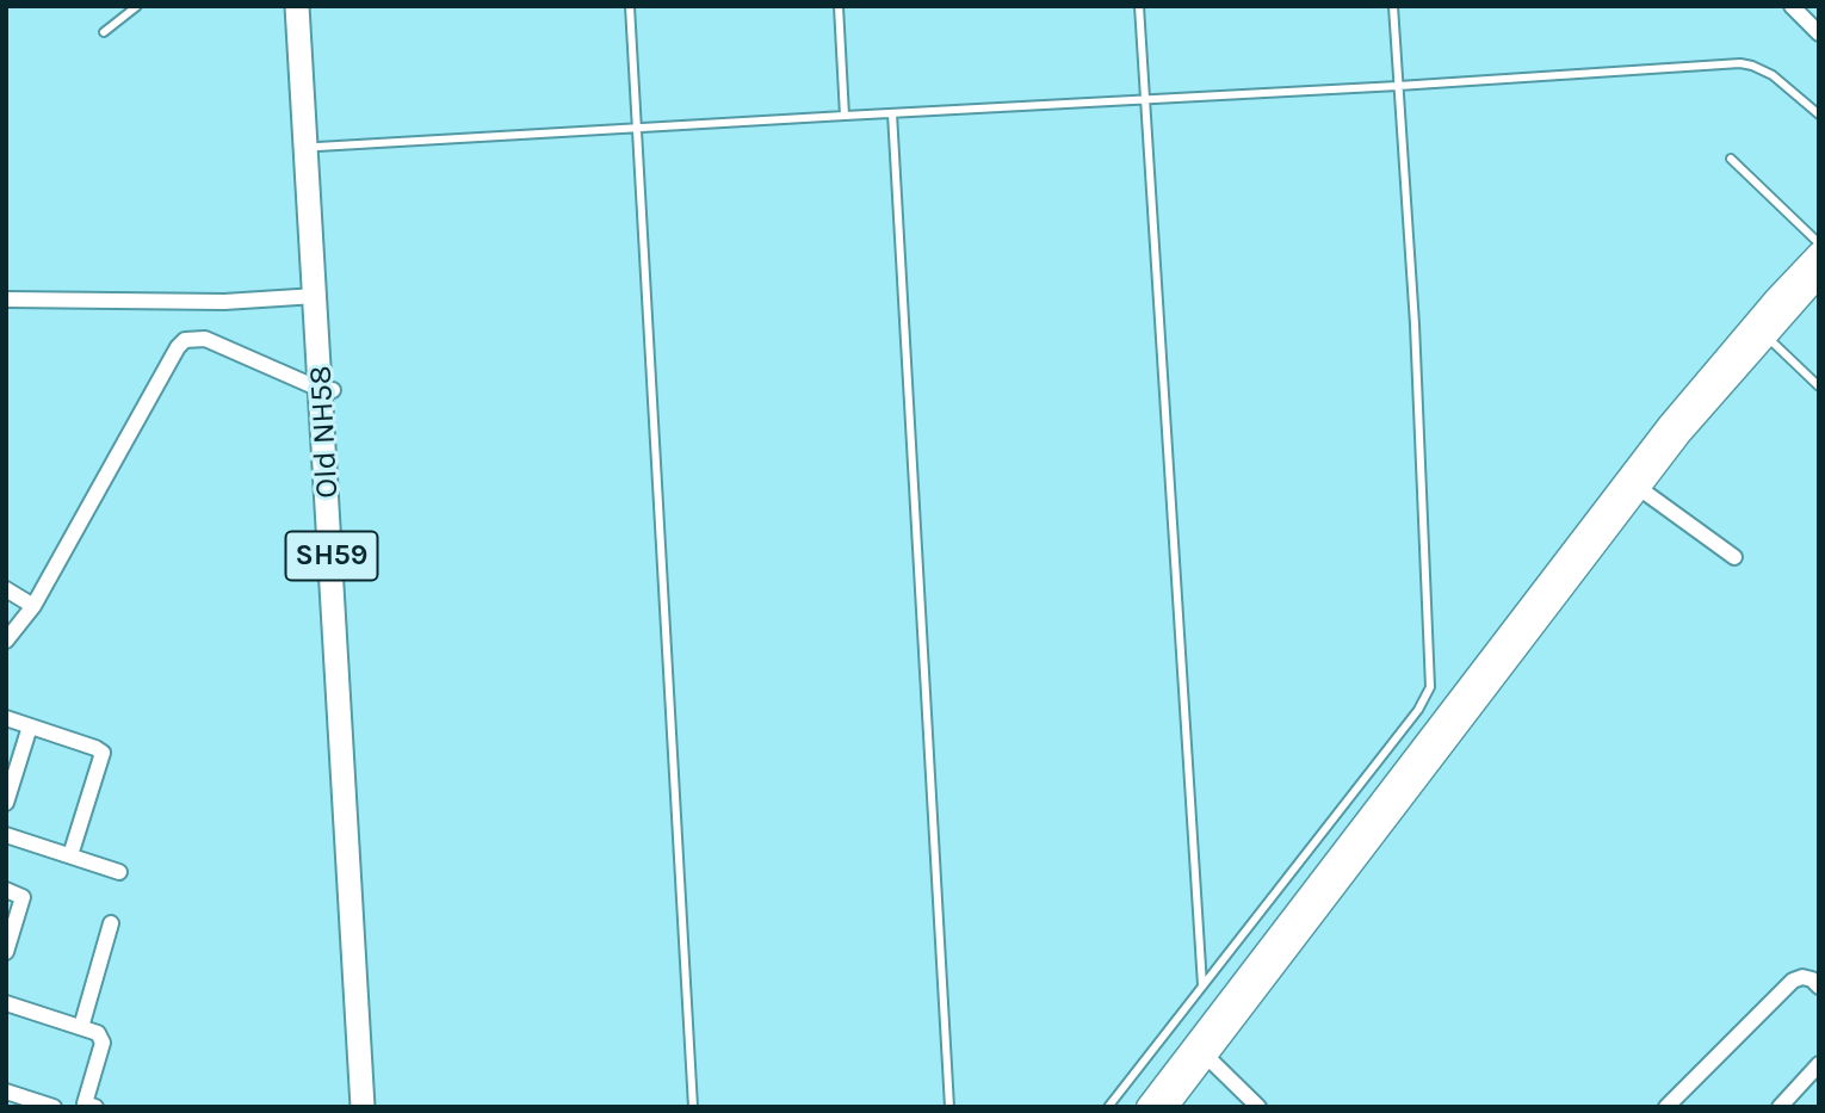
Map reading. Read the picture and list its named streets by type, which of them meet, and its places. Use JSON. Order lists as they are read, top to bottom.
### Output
{
  "streets": {
    "main road": ["Old NH58", "SH59"]
  }
}
